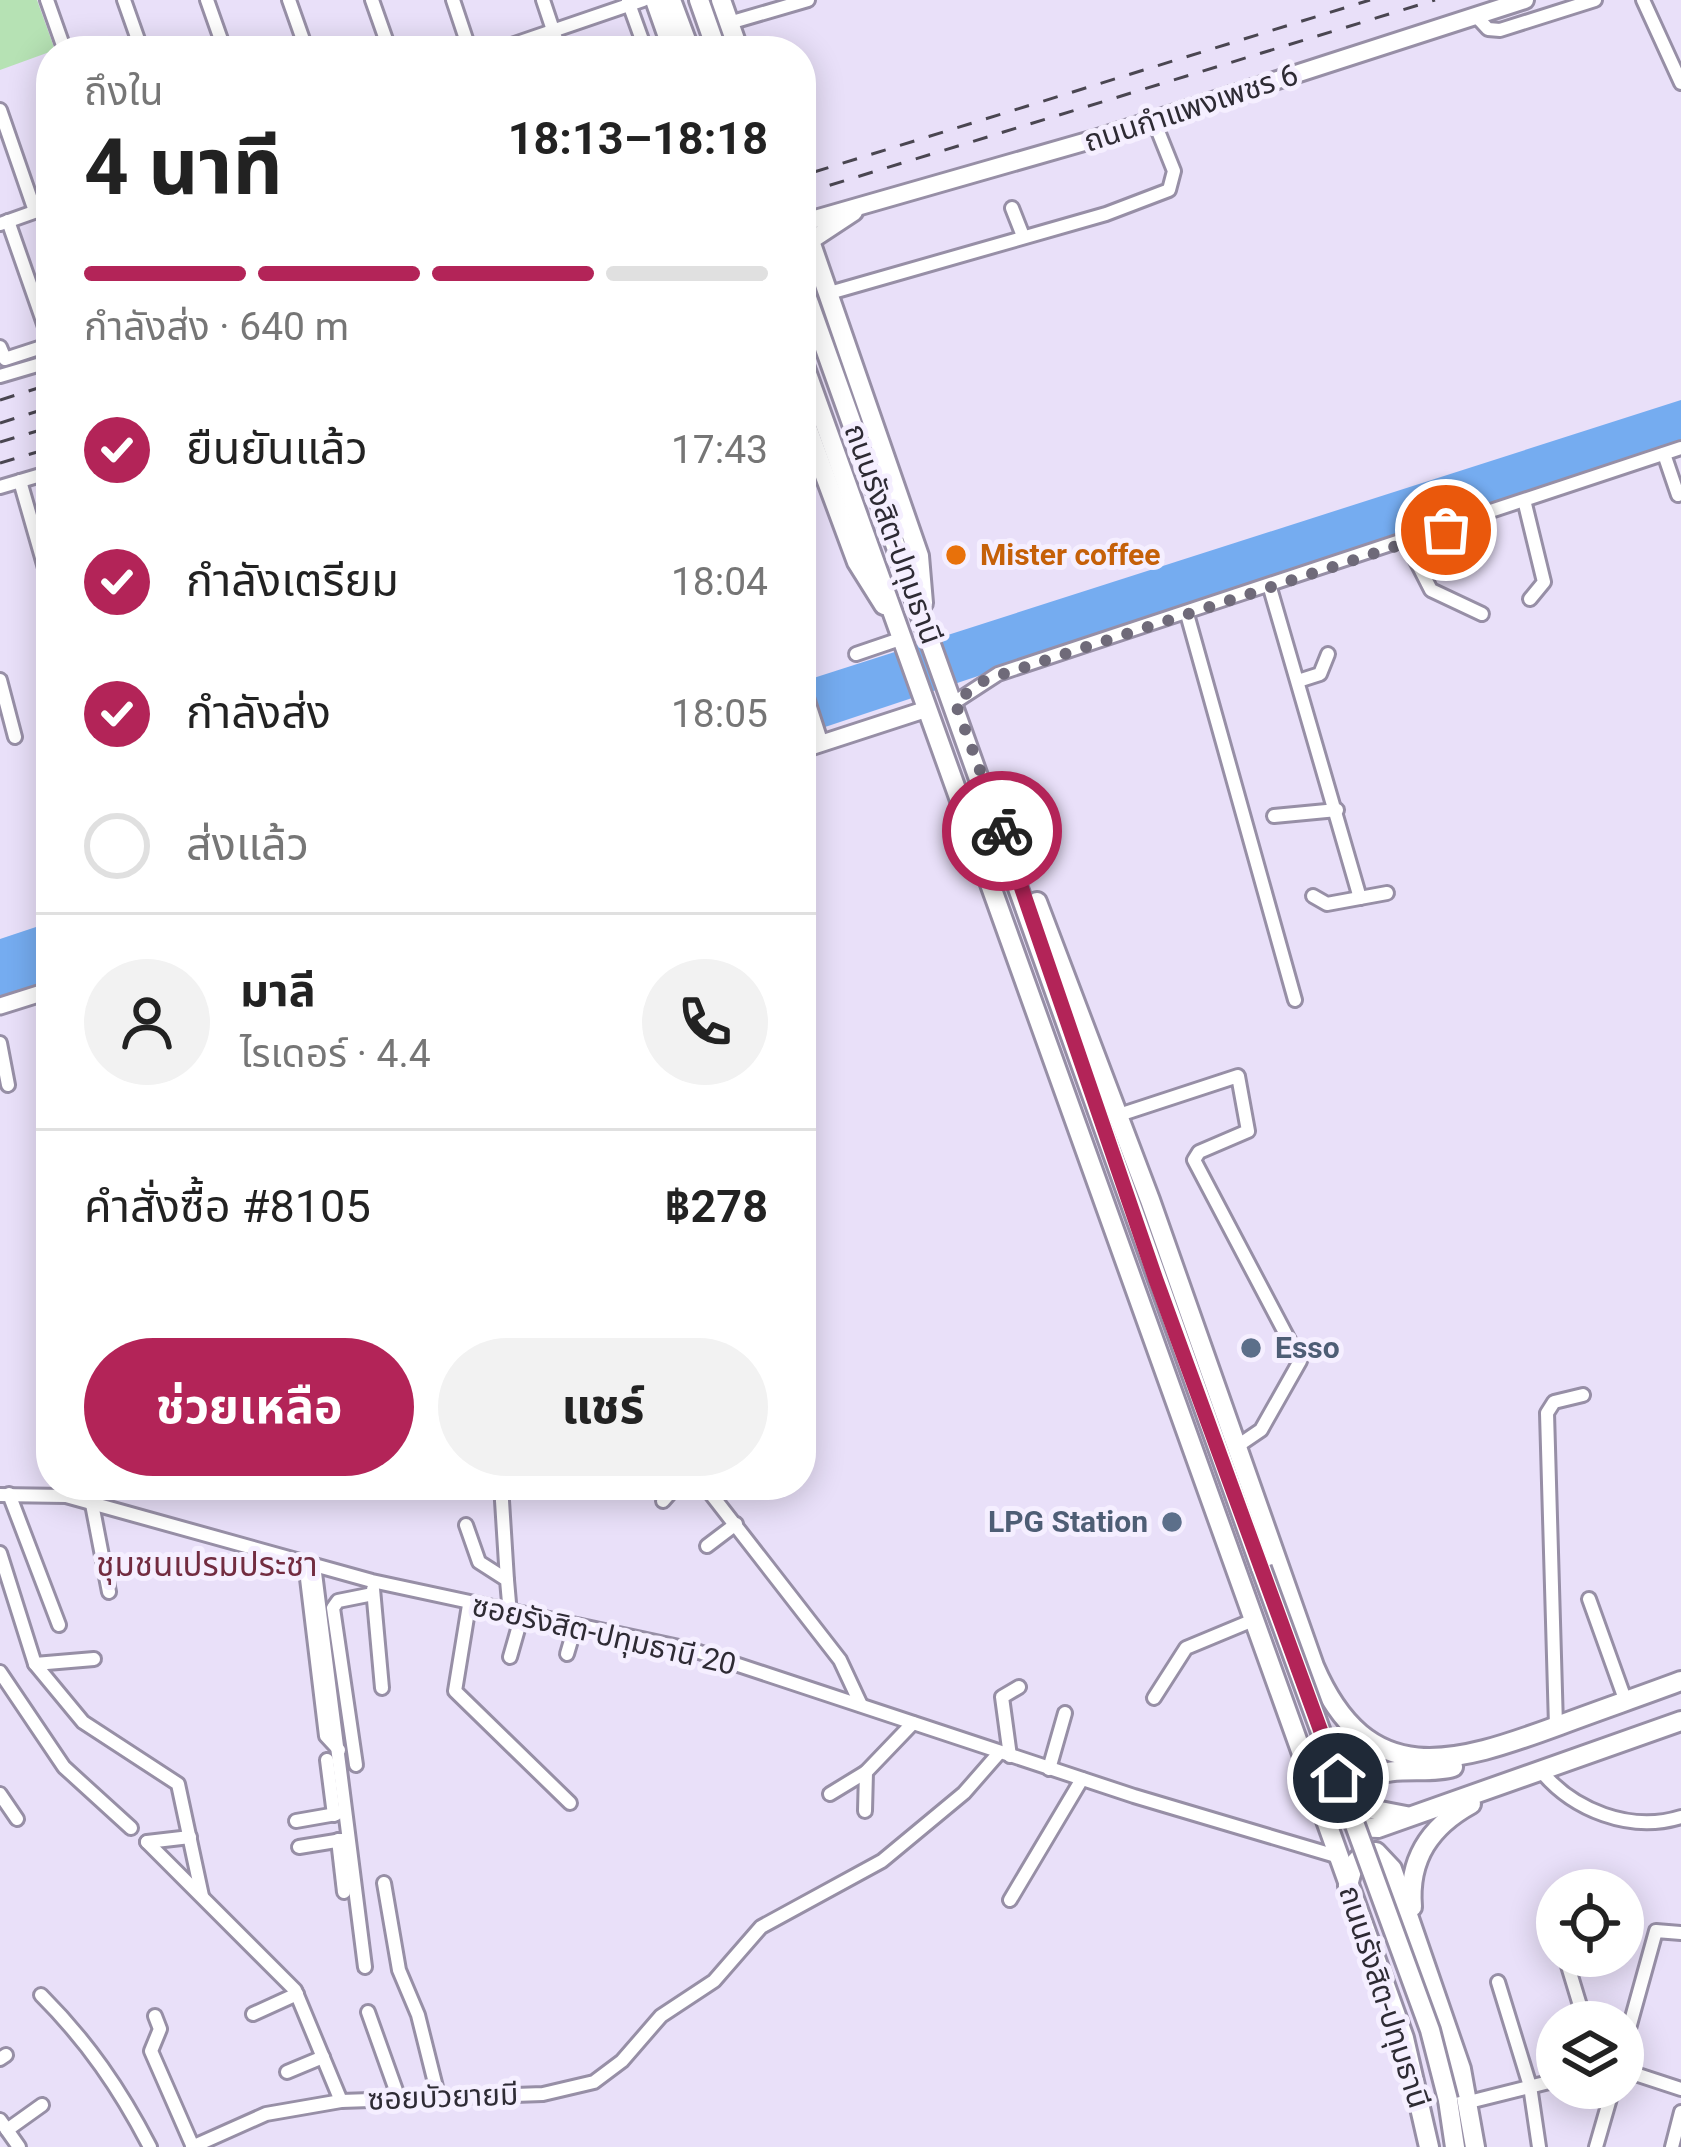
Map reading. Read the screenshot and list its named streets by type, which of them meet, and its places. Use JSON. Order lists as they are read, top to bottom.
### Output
{
  "streets": {
    "main road": ["ถนนกำแพงเพชร 6", "ถนนรังสิต-ปทุมธานี"],
    "street": ["ซอยรังสิต-ปทุมธานี 20", "ซอยบัวยายมี"]
  },
  "crossings": [
    ["ถนนรังสิต-ปทุมธานี", "ซอยรังสิต-ปทุมธานี 20"],
    ["ซอยรังสิต-ปทุมธานี 20", "ซอยบัวยายมี"]
  ],
  "districts": ["ชุมชนเปรมประชา"],
  "places": ["Mister coffee", "Esso", "LPG Station"],
  "page": {
    "heading": ["4 นาที", "ถึงใน", "18:13–18:18"],
    "panel": [
      "มาลี",
      "ไรเดอร์ · 4.4",
      "คำสั่งซื้อ #8105",
      "฿278"
    ],
    "bar": "กำลังส่ง · 640 m",
    "list": [
      ["ยืนยันแล้ว", "17:43"],
      ["กำลังเตรียม", "18:04"],
      ["กำลังส่ง", "18:05"],
      "ส่งแล้ว"
    ],
    "buttons": ["ช่วยเหลือ", "แชร์"]
  }
}
